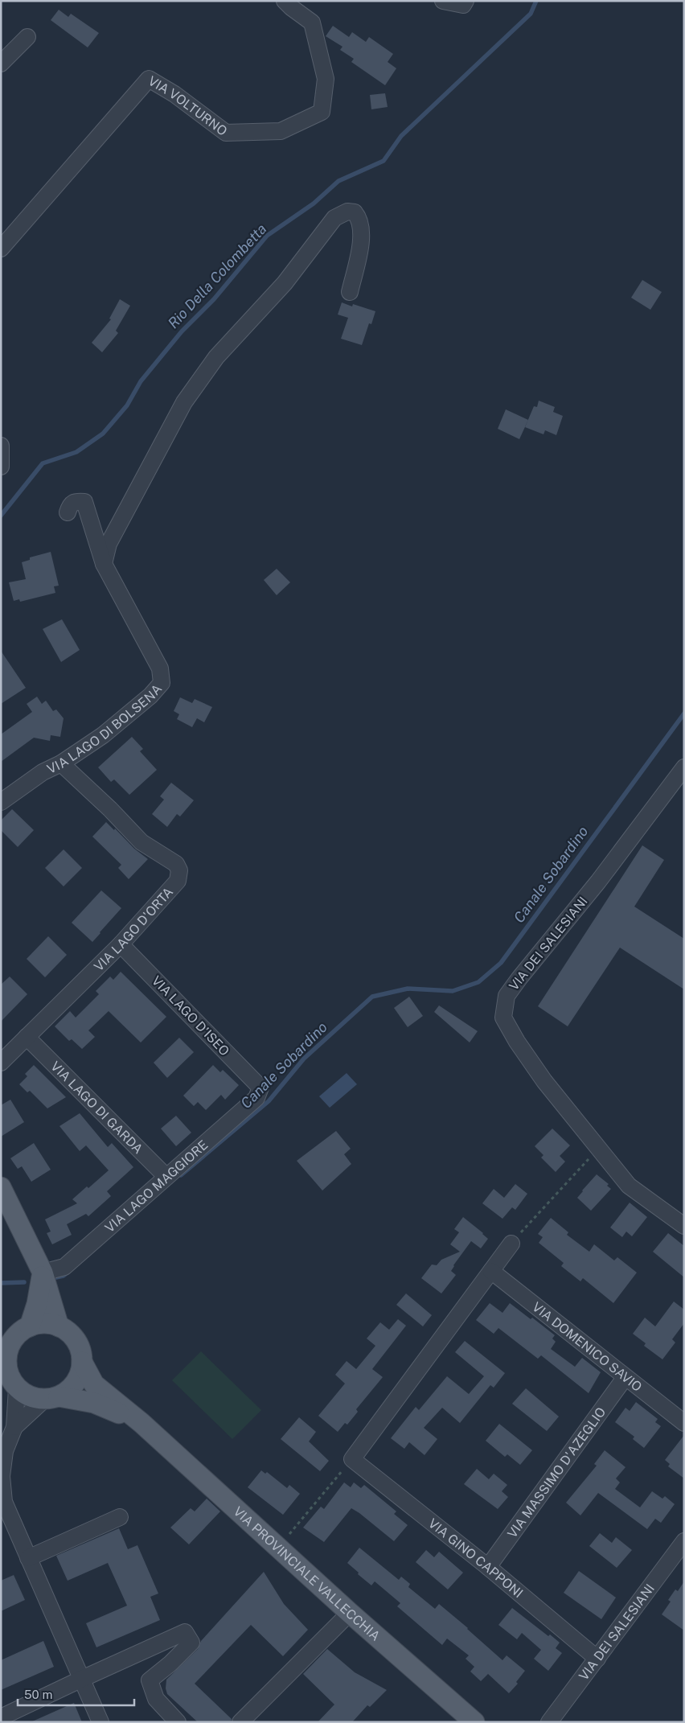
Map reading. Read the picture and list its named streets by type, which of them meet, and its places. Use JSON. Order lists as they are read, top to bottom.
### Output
{
  "streets": {
    "main road": ["VIA PROVINCIALE VALLECCHIA"],
    "street": [
      "VIA VOLTURNO",
      "VIA LAGO DI BOLSENA",
      "VIA LAGO D'ORTA",
      "VIA DEI SALESIANI",
      "VIA LAGO D'ISEO",
      "VIA LAGO DI GARDA",
      "VIA LAGO MAGGIORE",
      "VIA DOMENICO SAVIO",
      "VIA MASSIMO D'AZEGLIO",
      "VIA GINO CAPPONI"
    ]
  },
  "crossings": [
    ["VIA LAGO DI BOLSENA", "VIA LAGO D'ORTA"],
    ["VIA LAGO D'ORTA", "VIA LAGO D'ISEO"],
    ["VIA LAGO D'ORTA", "VIA LAGO DI GARDA"],
    ["VIA DEI SALESIANI", "VIA GINO CAPPONI"],
    ["VIA LAGO D'ISEO", "VIA LAGO MAGGIORE"],
    ["VIA LAGO DI GARDA", "VIA LAGO MAGGIORE"],
    ["VIA DOMENICO SAVIO", "VIA MASSIMO D'AZEGLIO"],
    ["VIA MASSIMO D'AZEGLIO", "VIA GINO CAPPONI"]
  ],
  "water": ["Rio Della Colombetta", "Canale Sobardino"],
  "scale_bar": "50 m"
}
